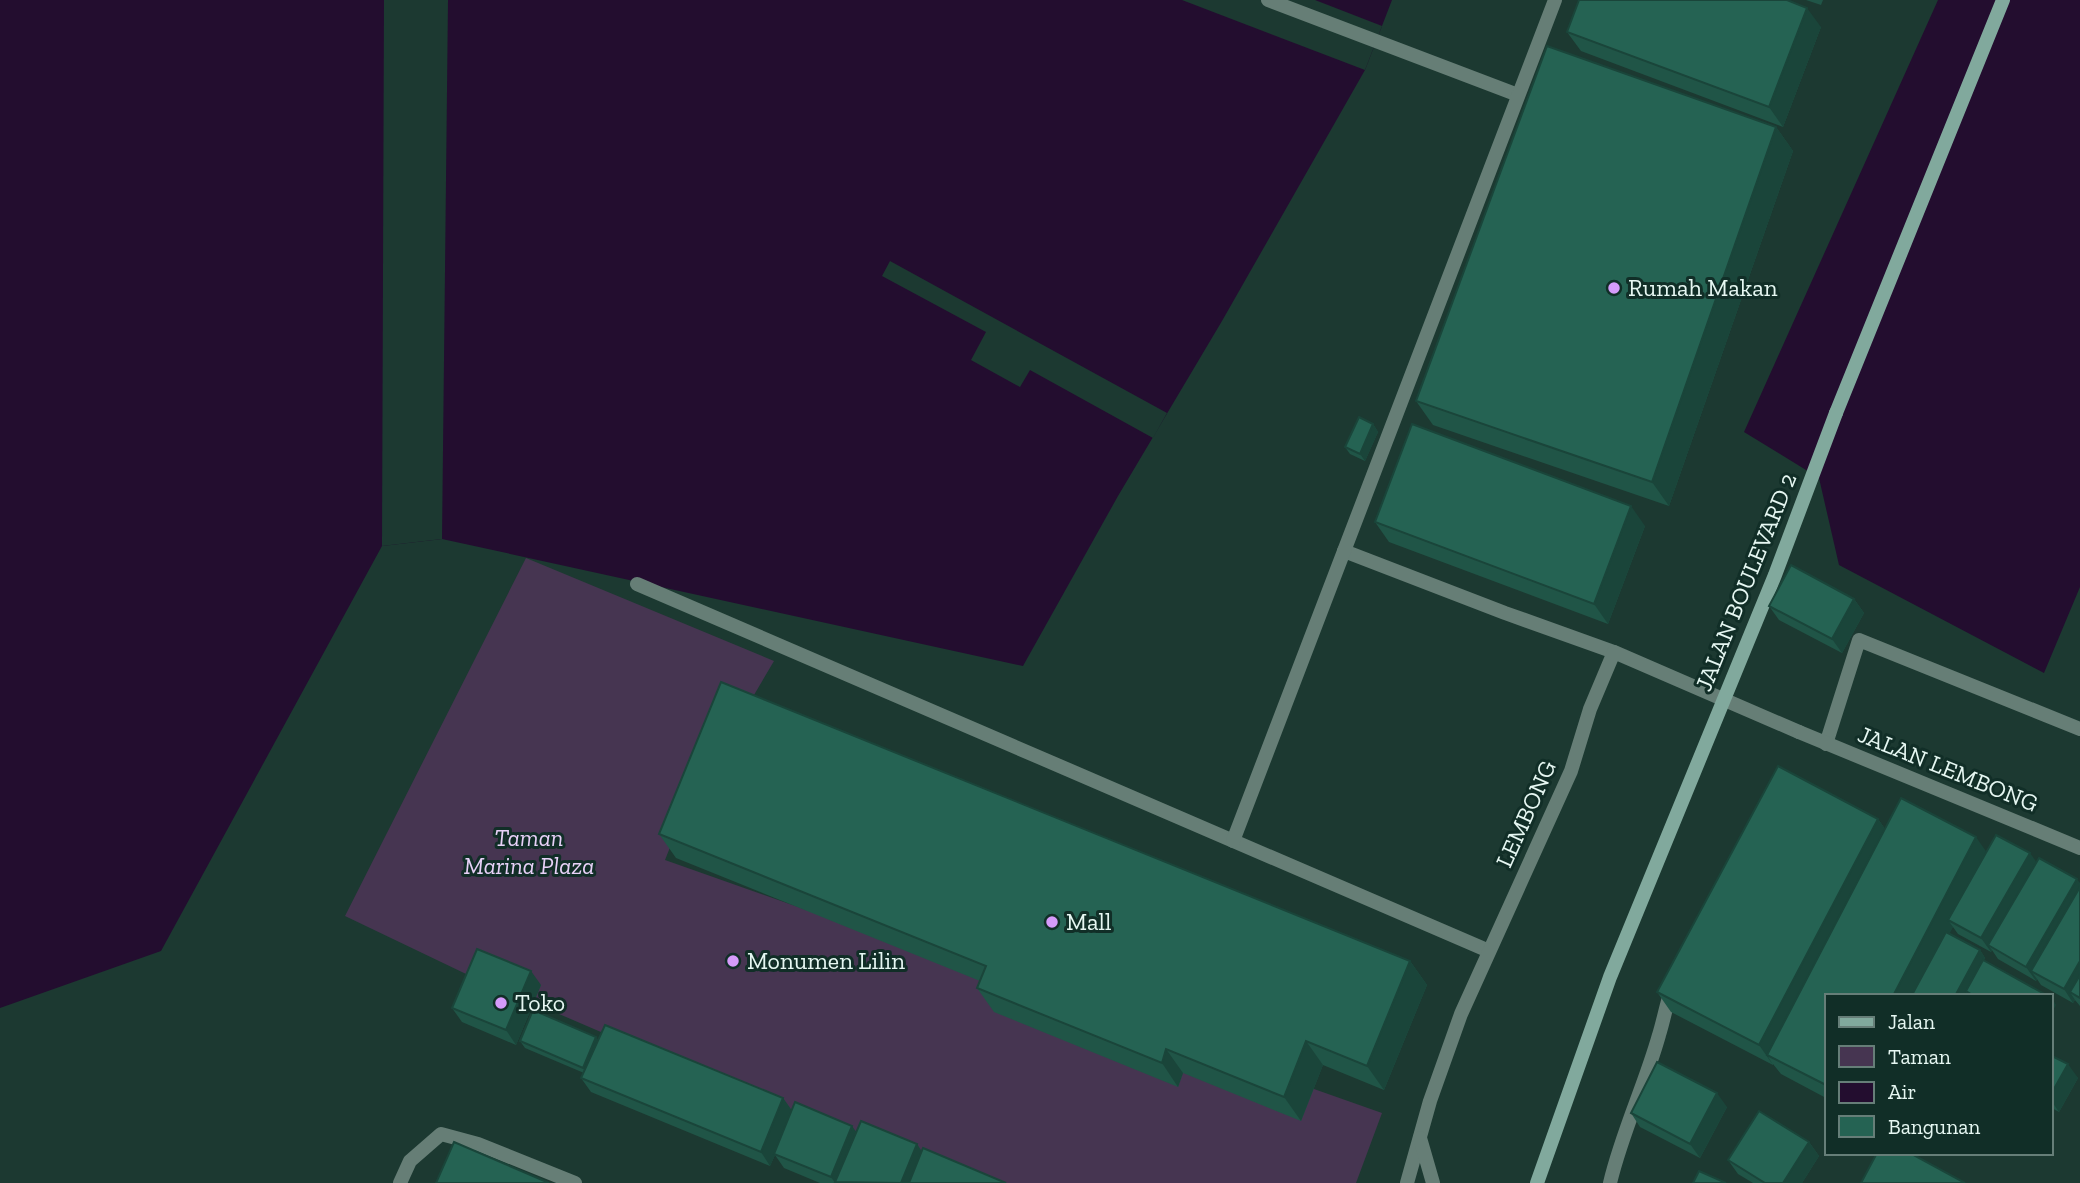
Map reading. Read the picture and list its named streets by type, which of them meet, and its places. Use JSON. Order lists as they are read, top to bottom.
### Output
{
  "streets": {
    "main road": ["JALAN BOULEVARD 2"],
    "street": ["JALAN LEMBONG", "LEMBONG"]
  },
  "crossings": [
    ["JALAN LEMBONG", "LEMBONG"]
  ],
  "parks": ["Taman Marina Plaza"],
  "places": [
    "Rumah Makan",
    "Mall",
    "Monumen Lilin",
    "Toko"
  ],
  "legend": [
    "Jalan",
    "Taman",
    "Air",
    "Bangunan"
  ]
}
